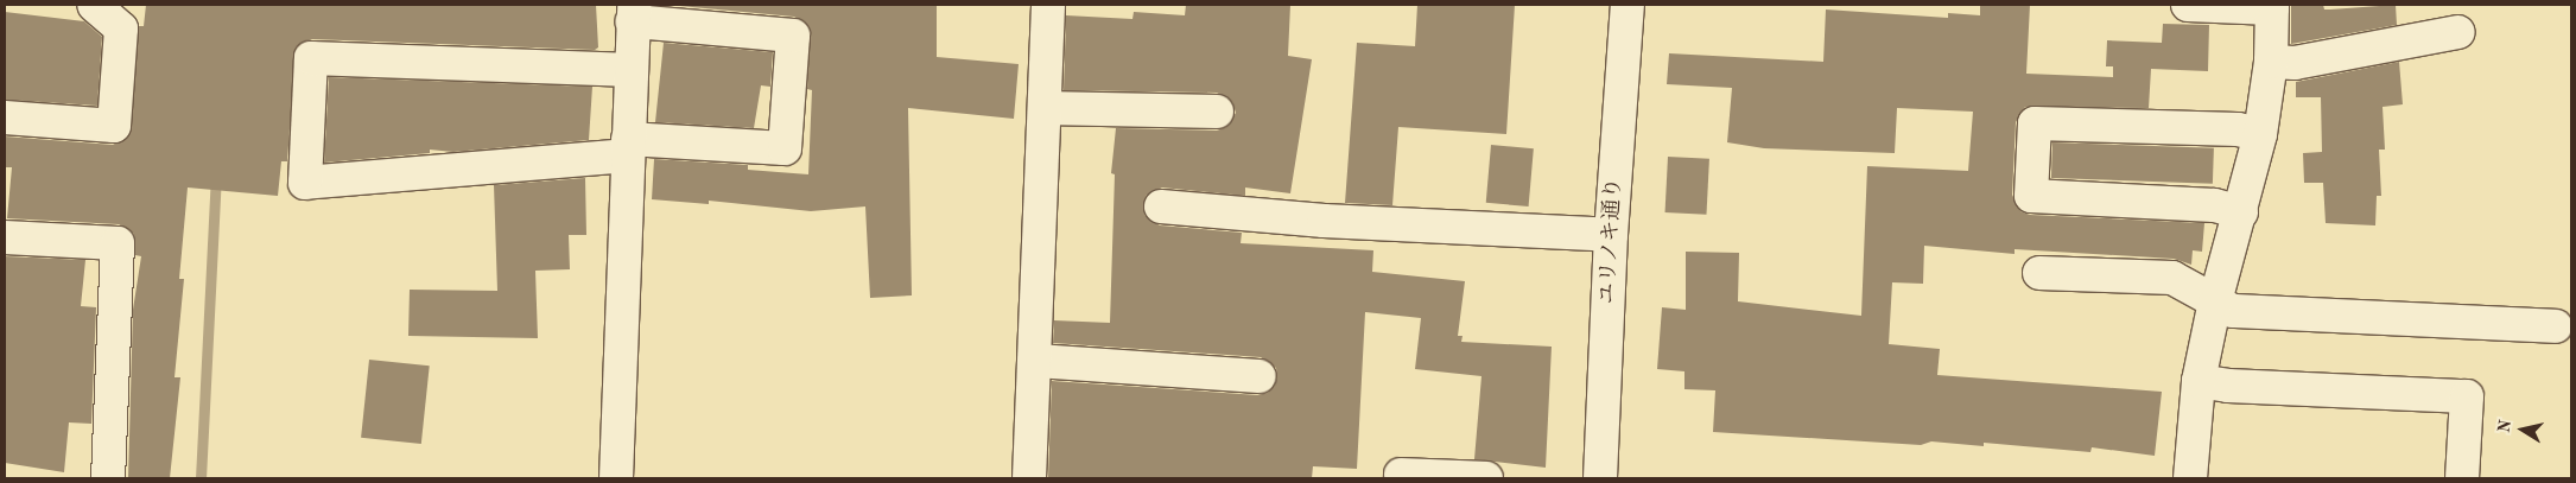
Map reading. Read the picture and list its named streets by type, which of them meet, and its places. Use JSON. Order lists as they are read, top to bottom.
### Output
{
  "streets": {
    "street": ["ユリノキ通り"]
  },
  "north": "left"
}
